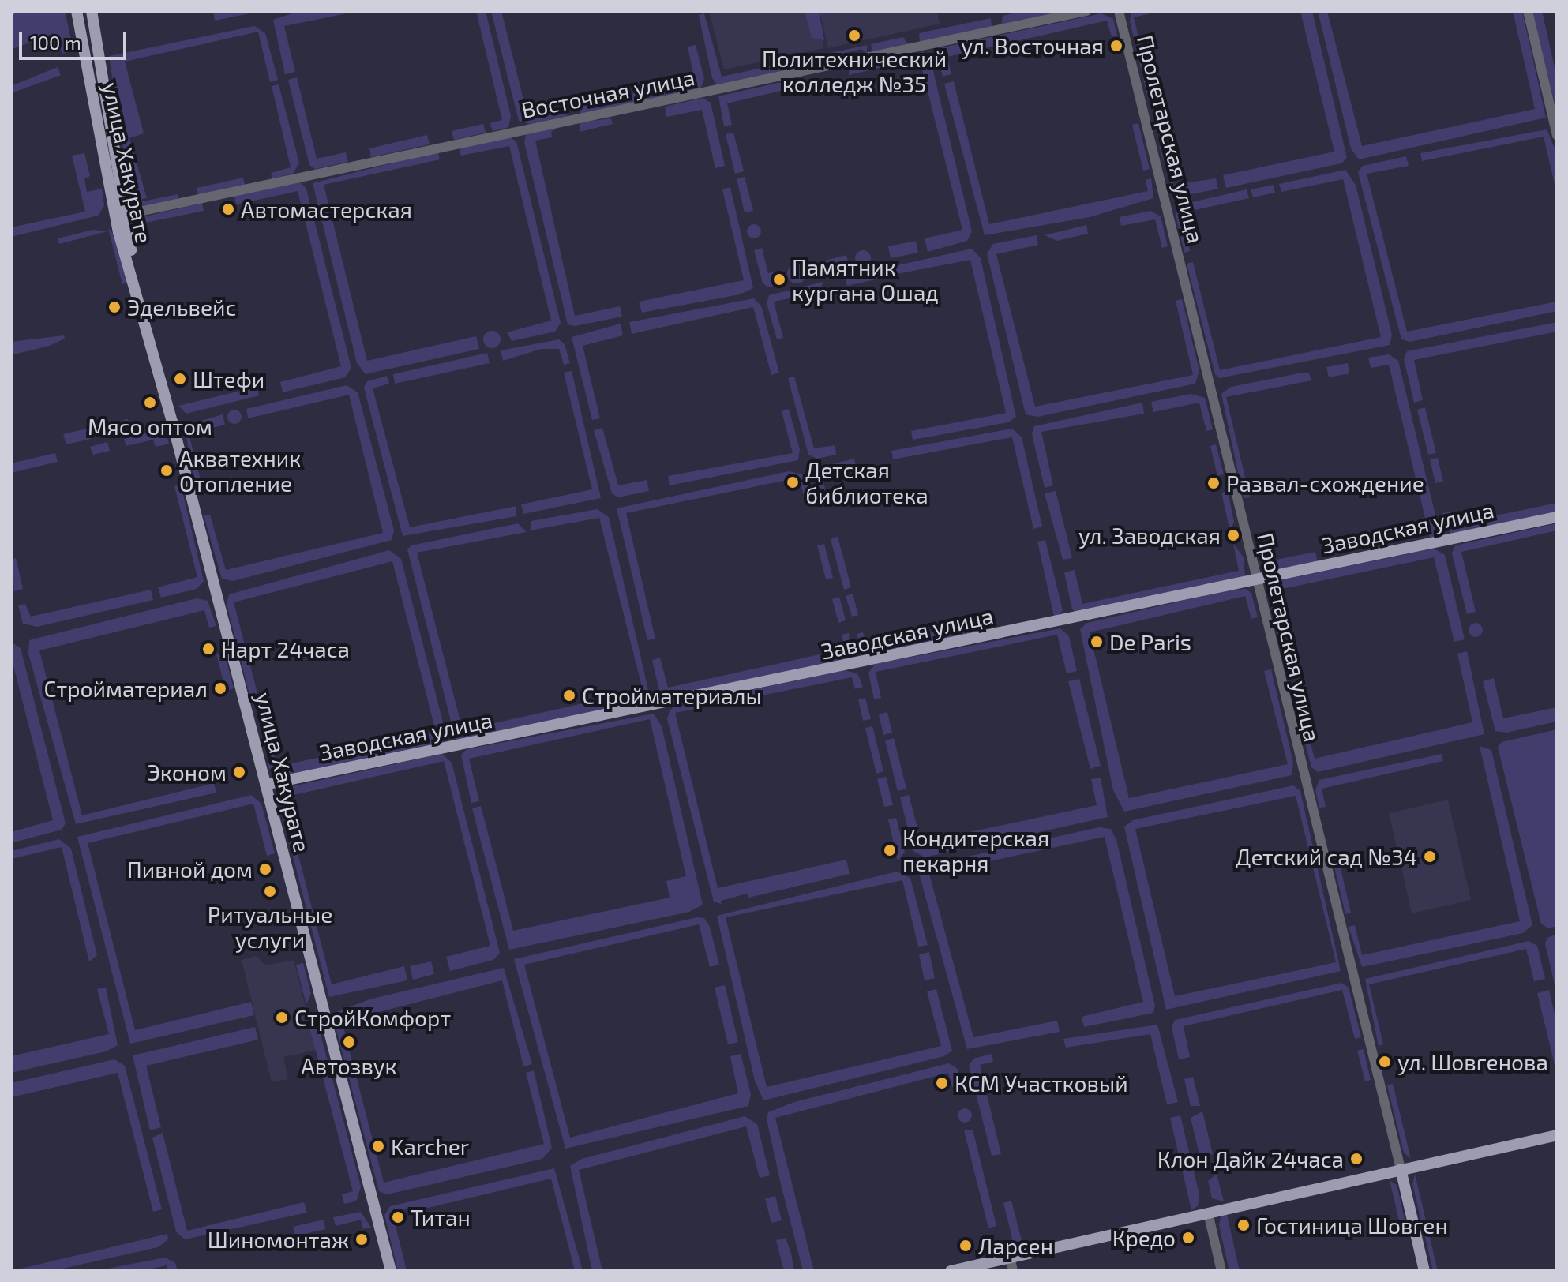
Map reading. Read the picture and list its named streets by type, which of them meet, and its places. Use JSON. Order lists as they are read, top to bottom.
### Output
{
  "streets": {
    "main road": ["Пролетарская улица", "улица Хакурате", "Заводская улица"],
    "street": ["Восточная улица"]
  },
  "crossings": [
    ["Пролетарская улица", "Заводская улица"],
    ["улица Хакурате", "Заводская улица"]
  ],
  "places": [
    "Политехнический колледж №35",
    "ул. Восточная",
    "Автомастерская",
    "Памятник кургана Ошад",
    "Эдельвейс",
    "Штефи",
    "Мясо оптом",
    "Акватехник Отопление",
    "Детская библиотека",
    "Развал-схождение",
    "ул. Заводская",
    "De Paris",
    "Нарт 24часа",
    "Стройматериал",
    "Стройматериалы",
    "Эконом",
    "Кондитерская пекарня",
    "Детский сад №34",
    "Пивной дом",
    "Ритуальные услуги",
    "СтройКомфорт",
    "Автозвук",
    "ул. Шовгенова",
    "КСМ Участковый",
    "Karcher",
    "Клон Дайк 24часа",
    "Титан",
    "Гостиница Шовген",
    "Кредо",
    "Шиномонтаж",
    "Ларсен"
  ],
  "scale_bar": "100 m"
}
